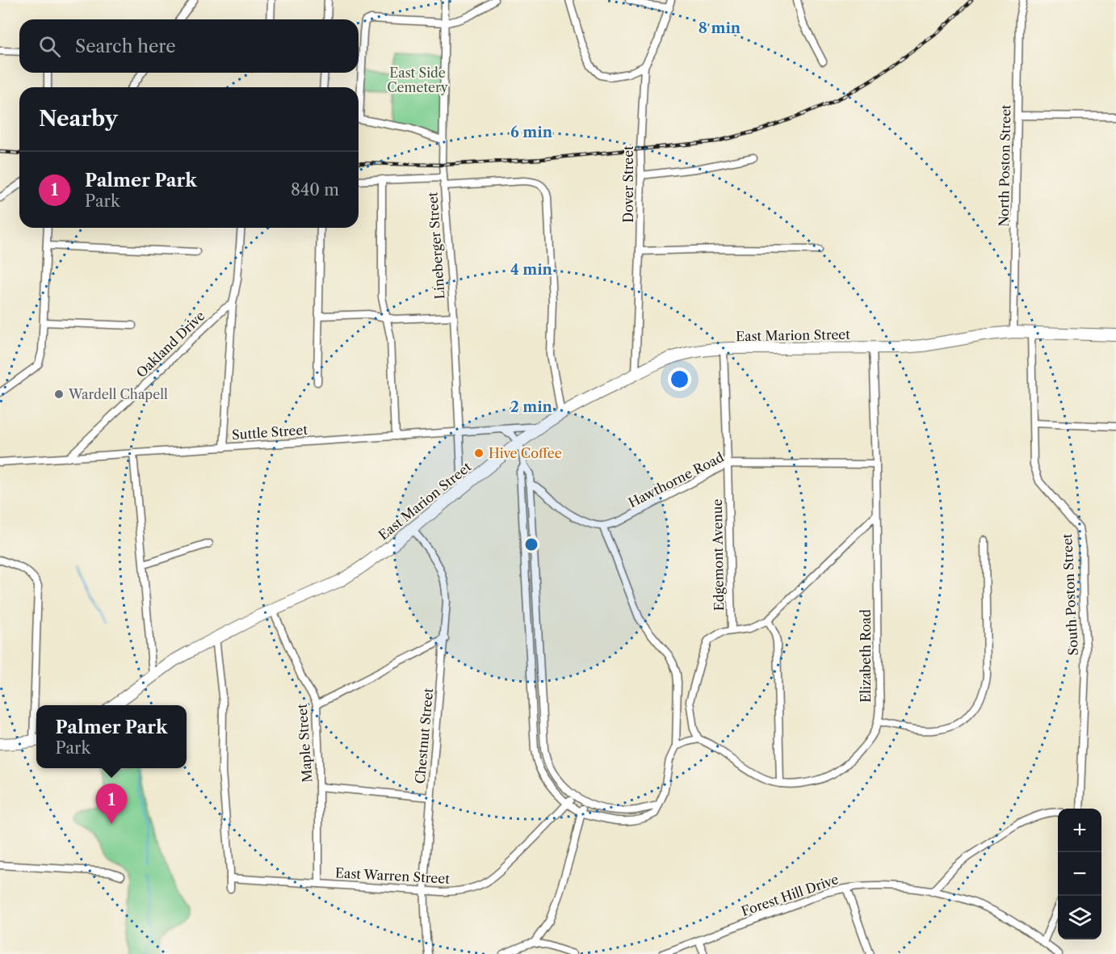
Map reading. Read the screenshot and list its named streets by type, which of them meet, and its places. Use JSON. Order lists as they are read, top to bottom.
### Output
{
  "streets": {
    "main road": ["East Marion Street"],
    "street": [
      "North Poston Street",
      "Dover Street",
      "Lineberger Street",
      "Oakland Drive",
      "Suttle Street",
      "Hawthorne Road",
      "Edgemont Avenue",
      "South Poston Street",
      "Elizabeth Road",
      "Chestnut Street",
      "Maple Street",
      "East Warren Street",
      "Forest Hill Drive"
    ]
  },
  "crossings": [
    ["North Poston Street", "East Marion Street"],
    ["Dover Street", "East Marion Street"],
    ["Lineberger Street", "East Marion Street"],
    ["Lineberger Street", "Suttle Street"],
    ["East Marion Street", "Suttle Street"],
    ["East Marion Street", "Edgemont Avenue"],
    ["East Marion Street", "South Poston Street"],
    ["East Marion Street", "Elizabeth Road"],
    ["East Marion Street", "Chestnut Street"],
    ["East Marion Street", "Maple Street"],
    ["Oakland Drive", "Suttle Street"],
    ["Hawthorne Road", "Edgemont Avenue"],
    ["Hawthorne Road", "Elizabeth Road"],
    ["Edgemont Avenue", "Elizabeth Road"],
    ["Chestnut Street", "East Warren Street"],
    ["Maple Street", "East Warren Street"]
  ],
  "parks": ["East Side Cemetery"],
  "places": ["Wardell Chapell", "Hive Coffee"],
  "page": {
    "search": "Search here",
    "heading": "Nearby",
    "list": [
      {
        "mark": "1",
        "name": "Palmer Park",
        "note": "Park",
        "value": "840 m"
      }
    ],
    "popup": ["Palmer Park", "Park"],
    "pins": "1",
    "map_buttons": ["+", "−"]
  },
  "rings": [
    "8 min",
    "6 min",
    "4 min",
    "2 min"
  ]
}
